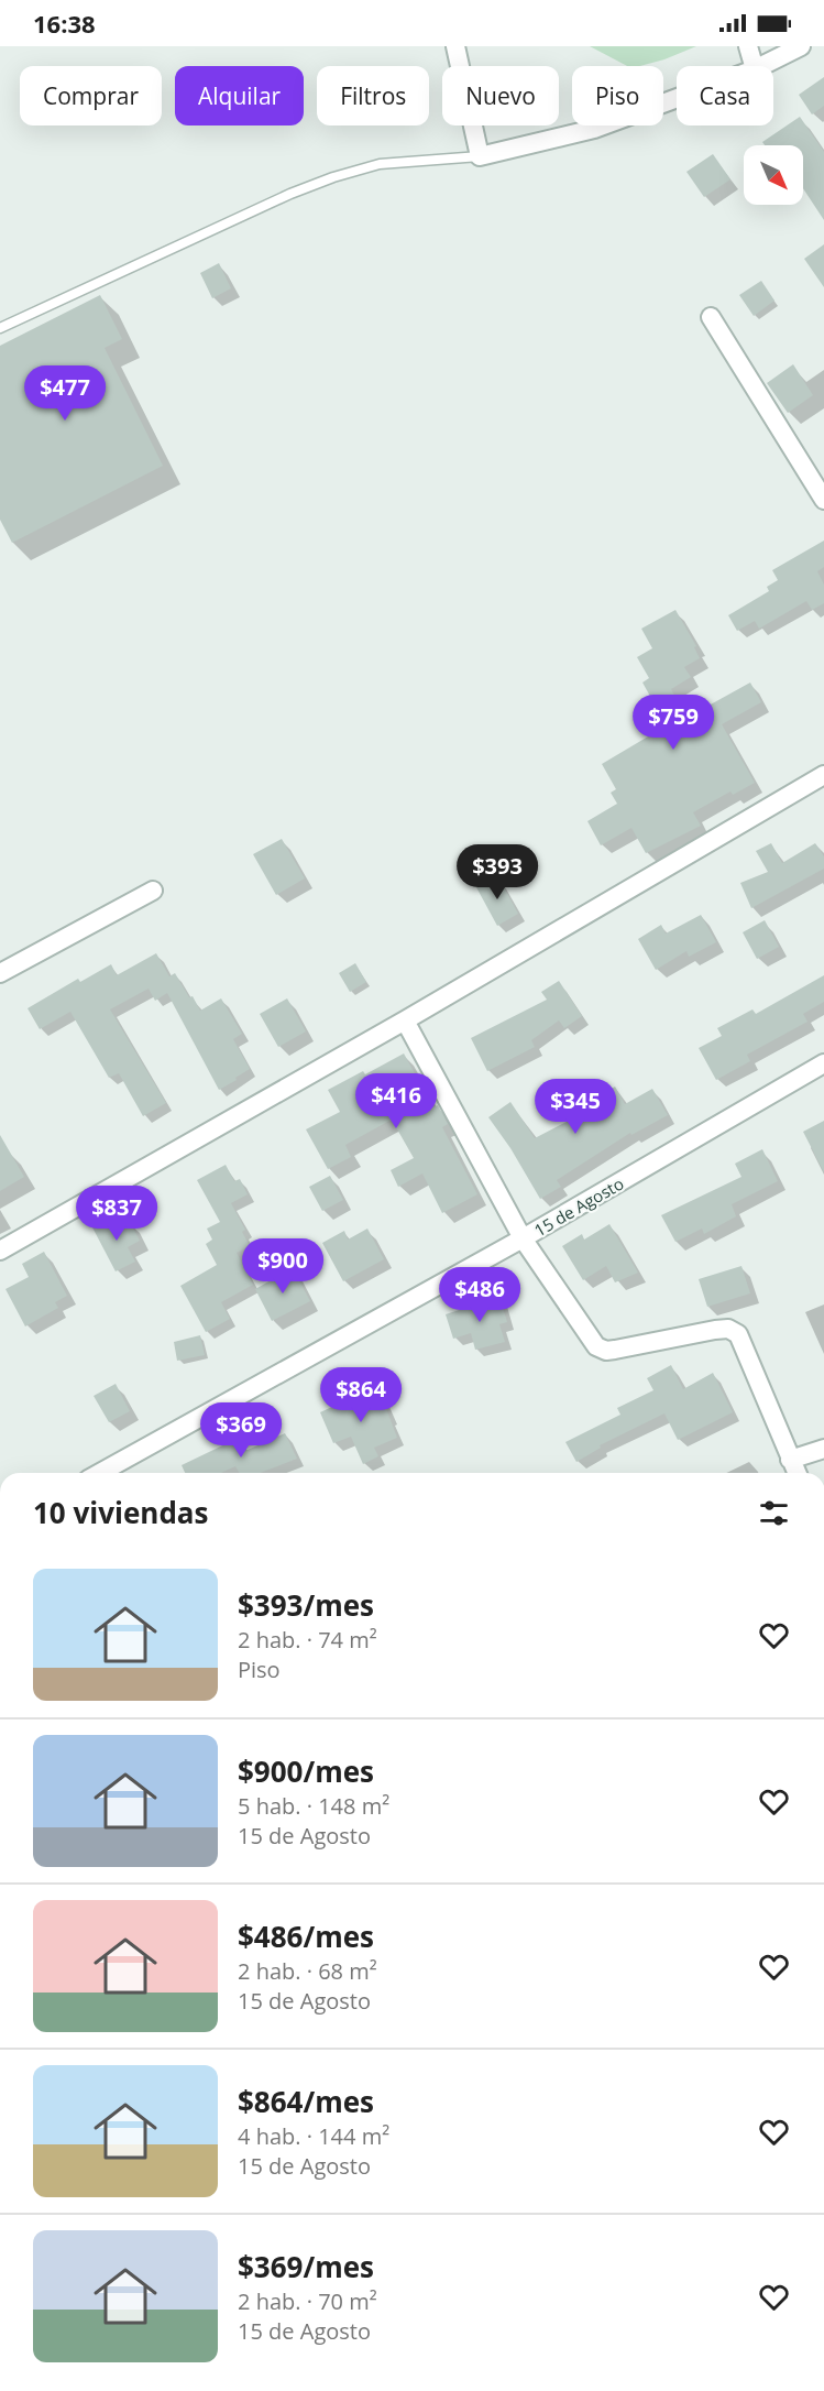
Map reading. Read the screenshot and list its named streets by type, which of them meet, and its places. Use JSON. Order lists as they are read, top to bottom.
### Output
{
  "streets": {
    "street": ["15 de Agosto"]
  },
  "north": "bottom right",
  "page": {
    "status": "16:38",
    "chip": [
      "Comprar",
      "Alquilar",
      "Filtros",
      "Nuevo",
      "Piso",
      "Casa"
    ],
    "price": [
      "$477",
      "$759",
      "$393",
      "$416",
      "$345",
      "$837",
      "$900",
      "$486",
      "$864",
      "$369"
    ],
    "heading": "10 viviendas",
    "list": [
      {
        "name": "$393/mes",
        "note": "2 hab. · 74 m² · Piso"
      },
      {
        "name": "$900/mes",
        "note": "5 hab. · 148 m² · 15 de Agosto"
      },
      {
        "name": "$486/mes",
        "note": "2 hab. · 68 m² · 15 de Agosto"
      },
      {
        "name": "$864/mes",
        "note": "4 hab. · 144 m² · 15 de Agosto"
      },
      {
        "name": "$369/mes",
        "note": "2 hab. · 70 m² · 15 de Agosto"
      }
    ]
  }
}
